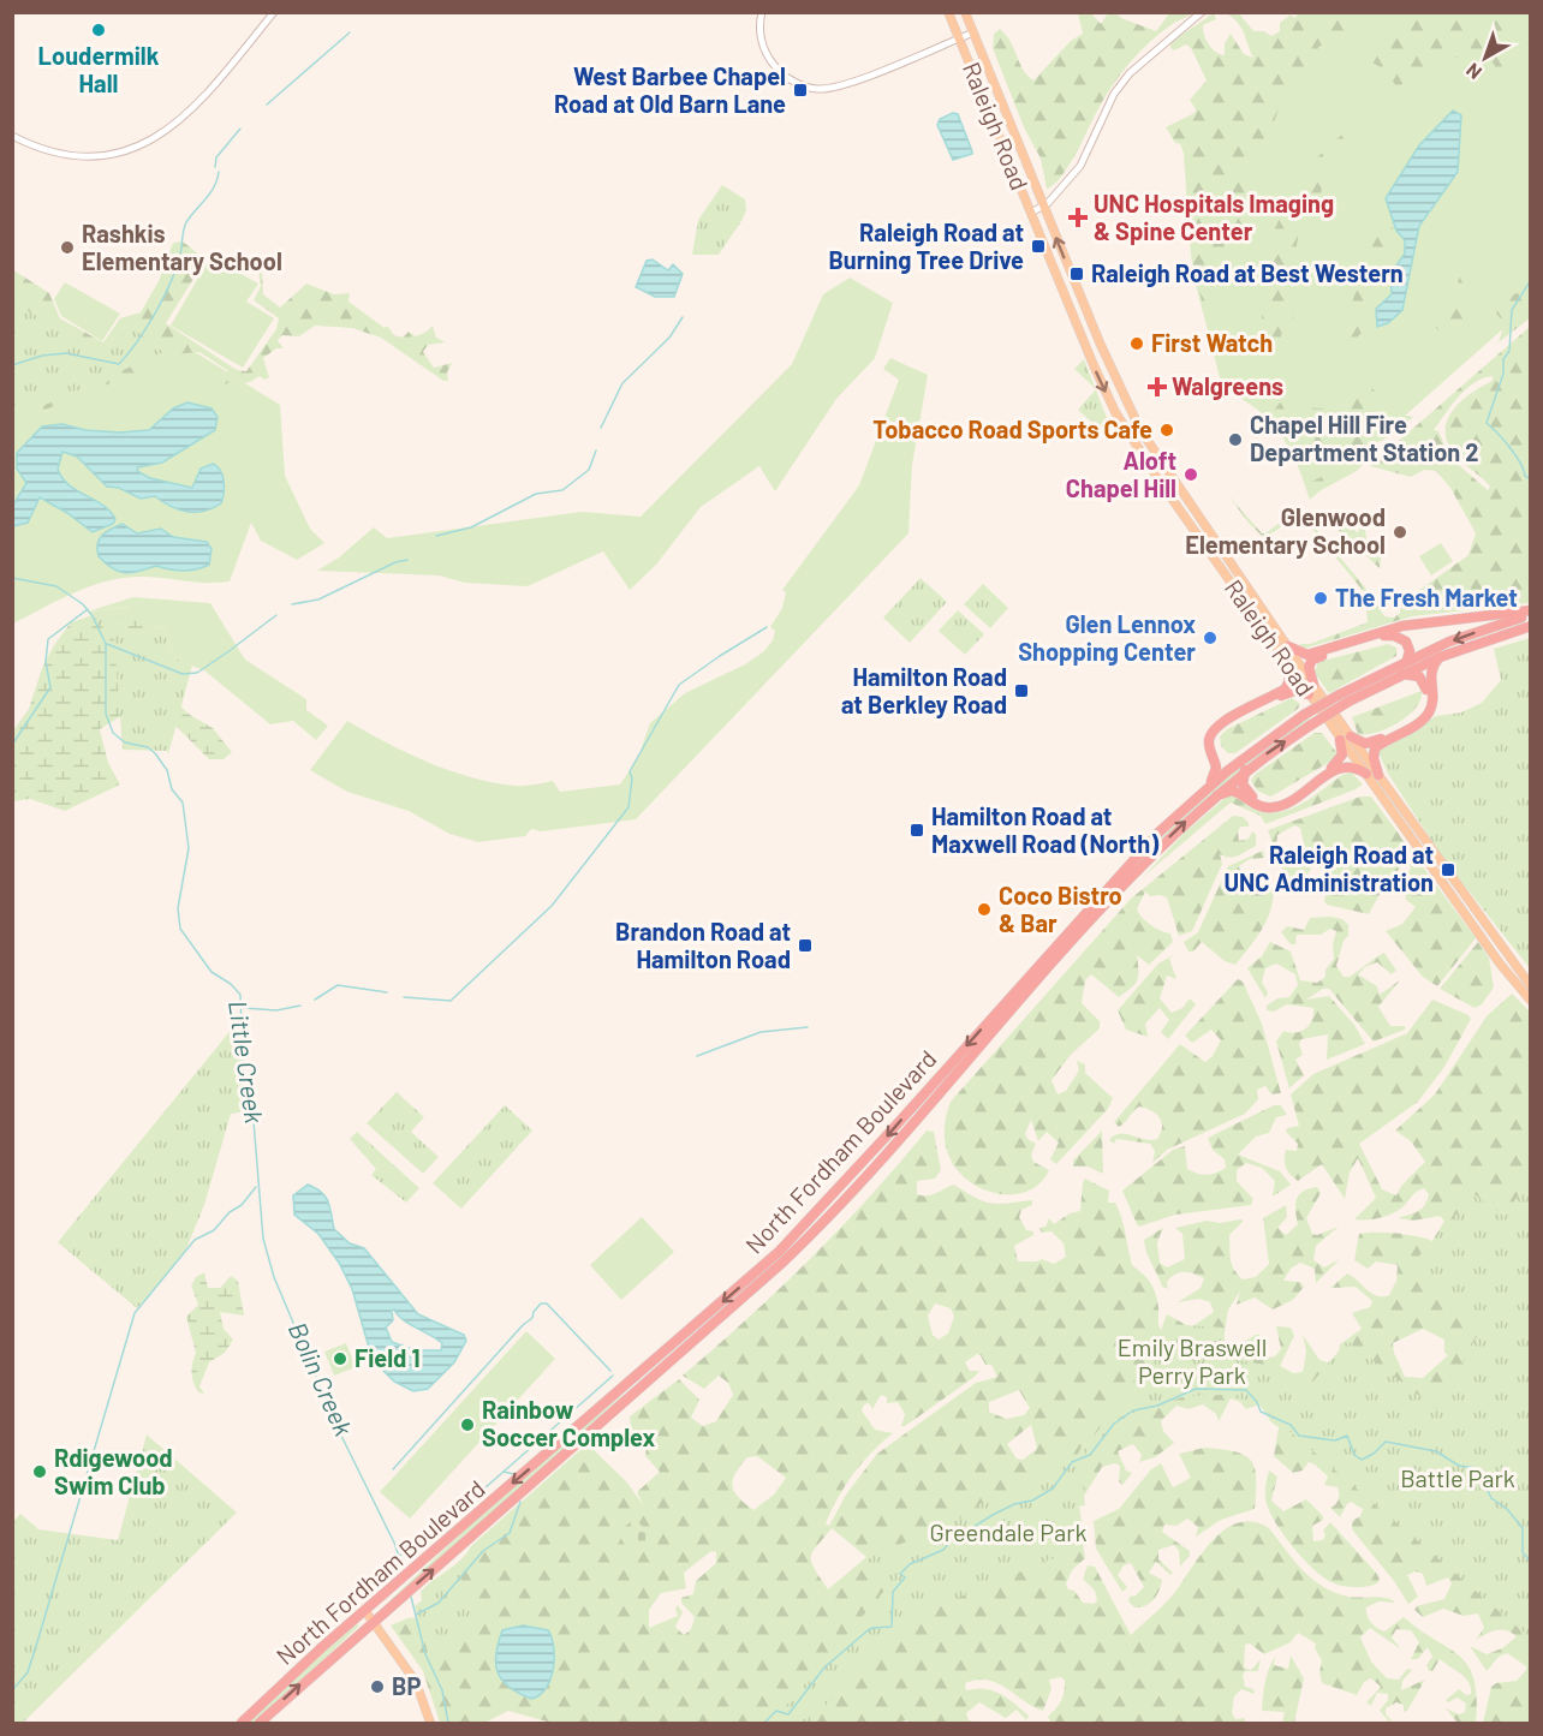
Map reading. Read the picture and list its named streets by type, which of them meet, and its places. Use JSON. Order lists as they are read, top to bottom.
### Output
{
  "streets": {
    "highway": ["North Fordham Boulevard"],
    "main road": ["Raleigh Road"]
  },
  "water": ["Little Creek", "Bolin Creek"],
  "parks": ["Emily Braswell Perry Park", "Battle Park", "Greendale Park"],
  "places": {
    "other": [
      "Loudermilk Hall",
      "Rashkis Elementary School",
      "First Watch",
      "Tobacco Road Sports Cafe",
      "Chapel Hill Fire Department Station 2",
      "Aloft Chapel Hill",
      "Glenwood Elementary School",
      "The Fresh Market",
      "Glen Lennox Shopping Center",
      "Coco Bistro & Bar",
      "Field 1",
      "Rainbow Soccer Complex",
      "Rdigewood Swim Club",
      "BP"
    ],
    "transit": [
      "West Barbee Chapel Road at Old Barn Lane",
      "Raleigh Road at Burning Tree Drive",
      "Raleigh Road at Best Western",
      "Hamilton Road at Berkley Road",
      "Hamilton Road at Maxwell Road (North)",
      "Raleigh Road at UNC Administration",
      "Brandon Road at Hamilton Road"
    ],
    "health": ["UNC Hospitals Imaging & Spine Center", "Walgreens"]
  },
  "north": "bottom left"
}
